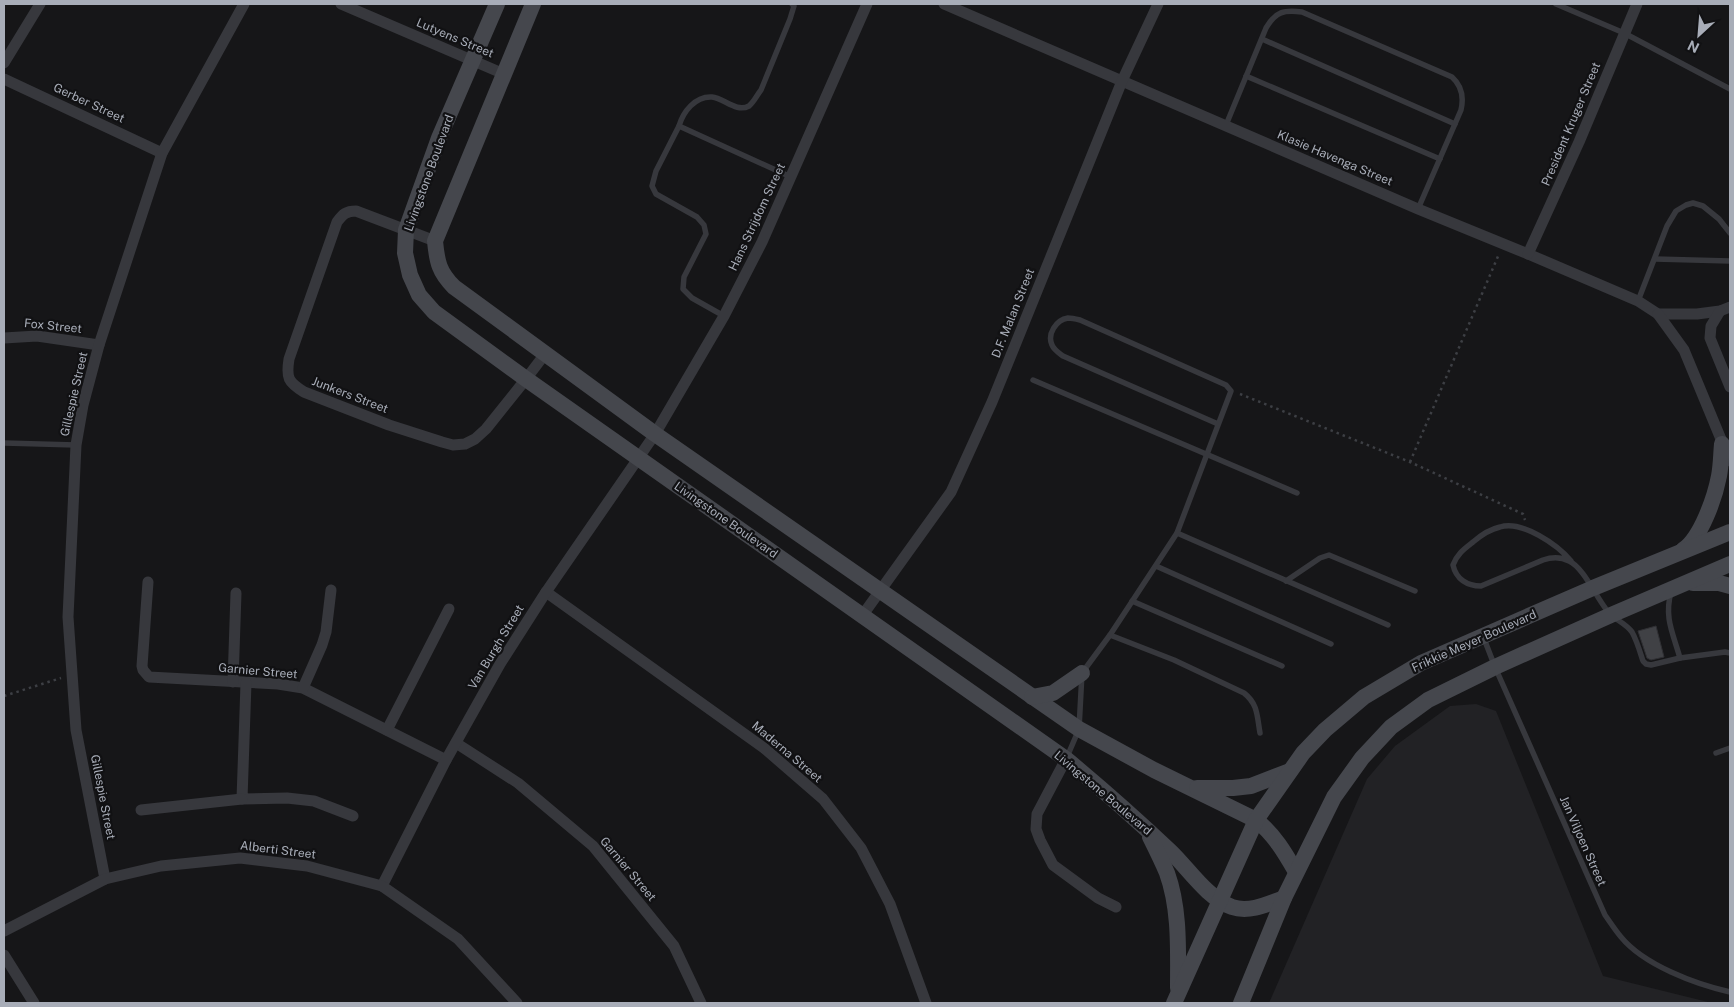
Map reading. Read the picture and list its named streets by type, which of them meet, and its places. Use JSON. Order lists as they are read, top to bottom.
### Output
{
  "streets": {
    "street": [
      "Lutyens Street",
      "Gerber Street",
      "President Kruger Street",
      "Klasie Havenga Street",
      "Livingstone Boulevard",
      "Hans Strijdom Street",
      "D.F. Malan Street",
      "Fox Street",
      "Gillespie Street",
      "Junkers Street",
      "Frikkie Meyer Boulevard",
      "Van Burgh Street",
      "Garnier Street",
      "Maderna Street",
      "Alberti Street"
    ],
    "lane": ["Jan Viljoen Street"]
  },
  "crossings": [
    ["Lutyens Street", "Livingstone Boulevard"],
    ["Gerber Street", "Gillespie Street"],
    ["President Kruger Street", "Klasie Havenga Street"],
    ["Klasie Havenga Street", "D.F. Malan Street"],
    ["Livingstone Boulevard", "D.F. Malan Street"],
    ["Livingstone Boulevard", "Junkers Street"],
    ["Livingstone Boulevard", "Frikkie Meyer Boulevard"],
    ["Livingstone Boulevard", "Van Burgh Street"],
    ["Hans Strijdom Street", "Van Burgh Street"],
    ["Fox Street", "Gillespie Street"],
    ["Gillespie Street", "Alberti Street"],
    ["Frikkie Meyer Boulevard", "Jan Viljoen Street"],
    ["Van Burgh Street", "Garnier Street"],
    ["Van Burgh Street", "Maderna Street"],
    ["Van Burgh Street", "Alberti Street"]
  ],
  "north": "bottom left"
}
